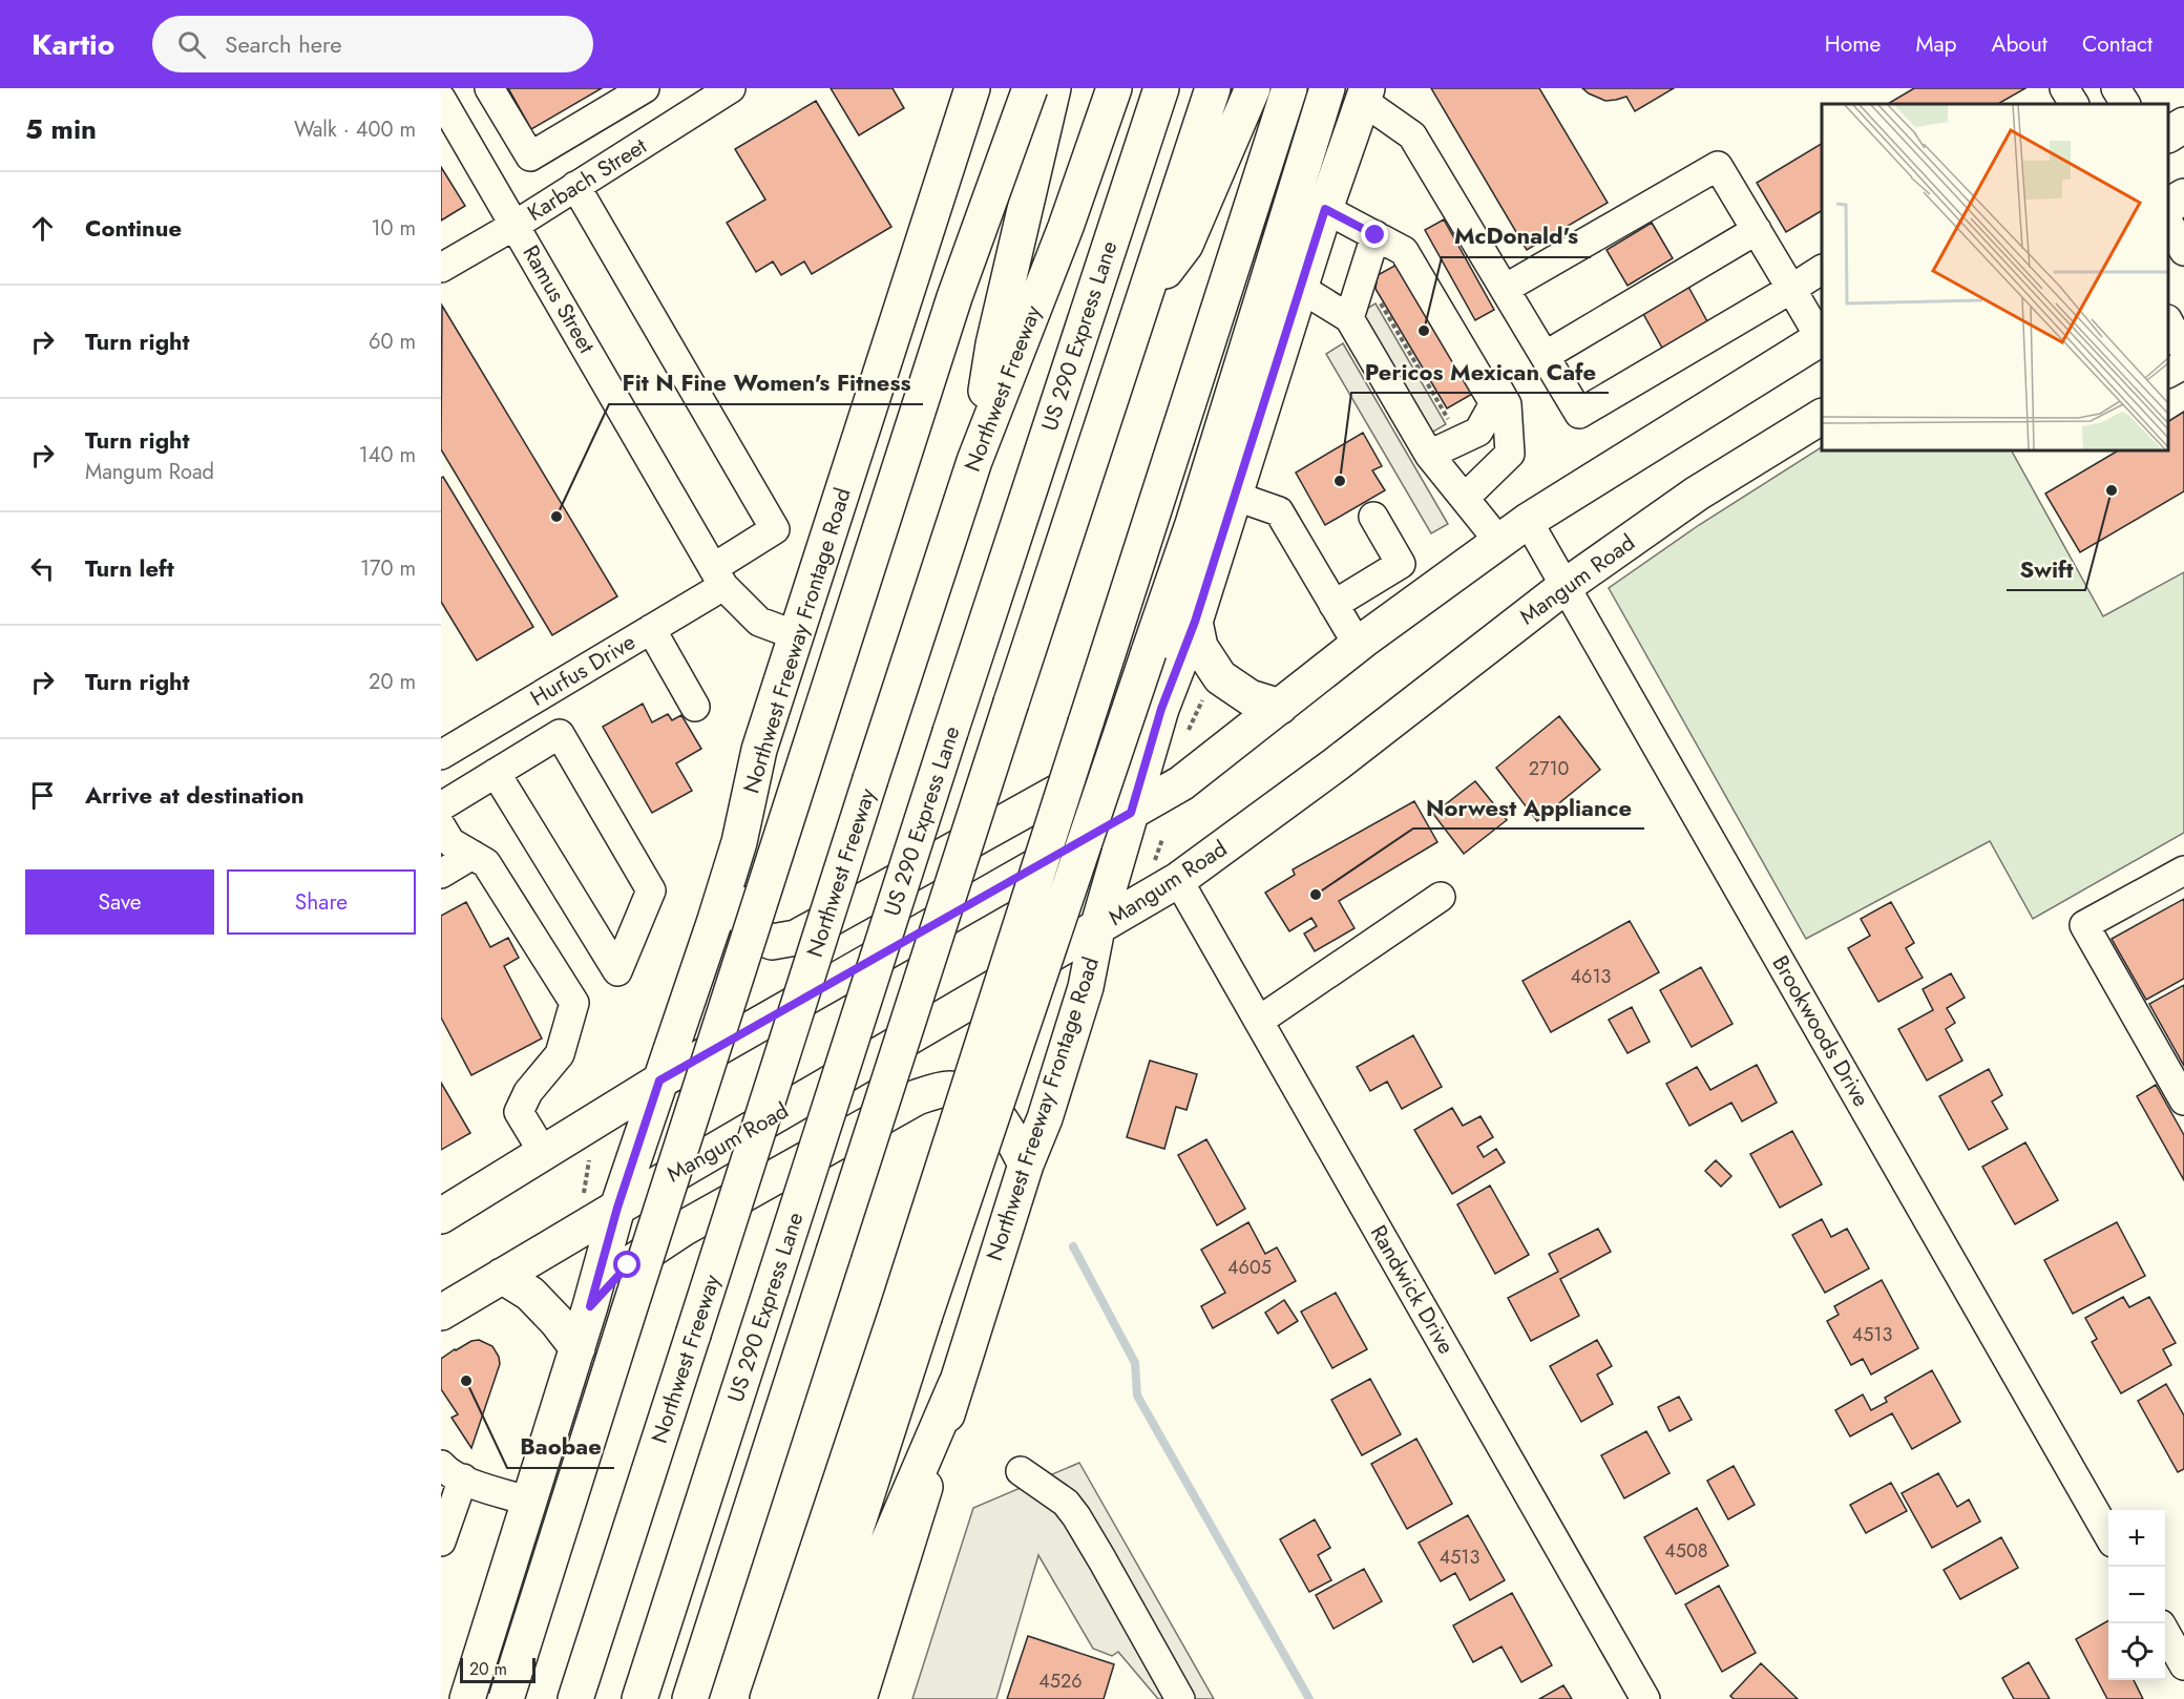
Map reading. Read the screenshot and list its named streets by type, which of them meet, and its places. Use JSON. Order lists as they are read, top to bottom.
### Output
{
  "streets": {
    "main road": [
      "US 290 Express Lane",
      "Northwest Freeway",
      "Mangum Road",
      "Northwest Freeway Frontage Road"
    ],
    "street": [
      "Karbach Street",
      "Ramus Street",
      "Hurfus Drive",
      "Brookwoods Drive",
      "Randwick Drive"
    ]
  },
  "crossings": [
    ["Karbach Street", "Ramus Street"],
    ["Karbach Street", "Hurfus Drive"],
    ["Ramus Street", "Northwest Freeway Frontage Road"],
    ["Ramus Street", "Hurfus Drive"],
    ["Mangum Road", "Northwest Freeway Frontage Road"],
    ["Mangum Road", "Brookwoods Drive"],
    ["Mangum Road", "Randwick Drive"]
  ],
  "places": [
    "McDonald's",
    "Pericos Mexican Cafe",
    "Swift",
    "Fit N Fine Women's Fitness",
    "Norwest Appliance",
    "Baobae"
  ],
  "house_numbers": [
    "2710",
    "4613",
    "4605",
    "4513",
    "4508",
    "4513",
    "4526"
  ],
  "scale_bar": "20 m",
  "page": {
    "header": "Kartio",
    "search": "Search here",
    "nav": [
      "Home",
      "Map",
      "About",
      "Contact"
    ],
    "heading": ["5 min", "Walk · 400 m"],
    "list": [
      ["Continue", "10 m"],
      ["Turn right", "60 m"],
      ["Turn right", "Mangum Road", "140 m"],
      ["Turn left", "170 m"],
      ["Turn right", "20 m"],
      "Arrive at destination"
    ],
    "buttons": ["Save", "Share"],
    "map_buttons": ["+", "−"],
    "scale": "20 m"
  }
}
